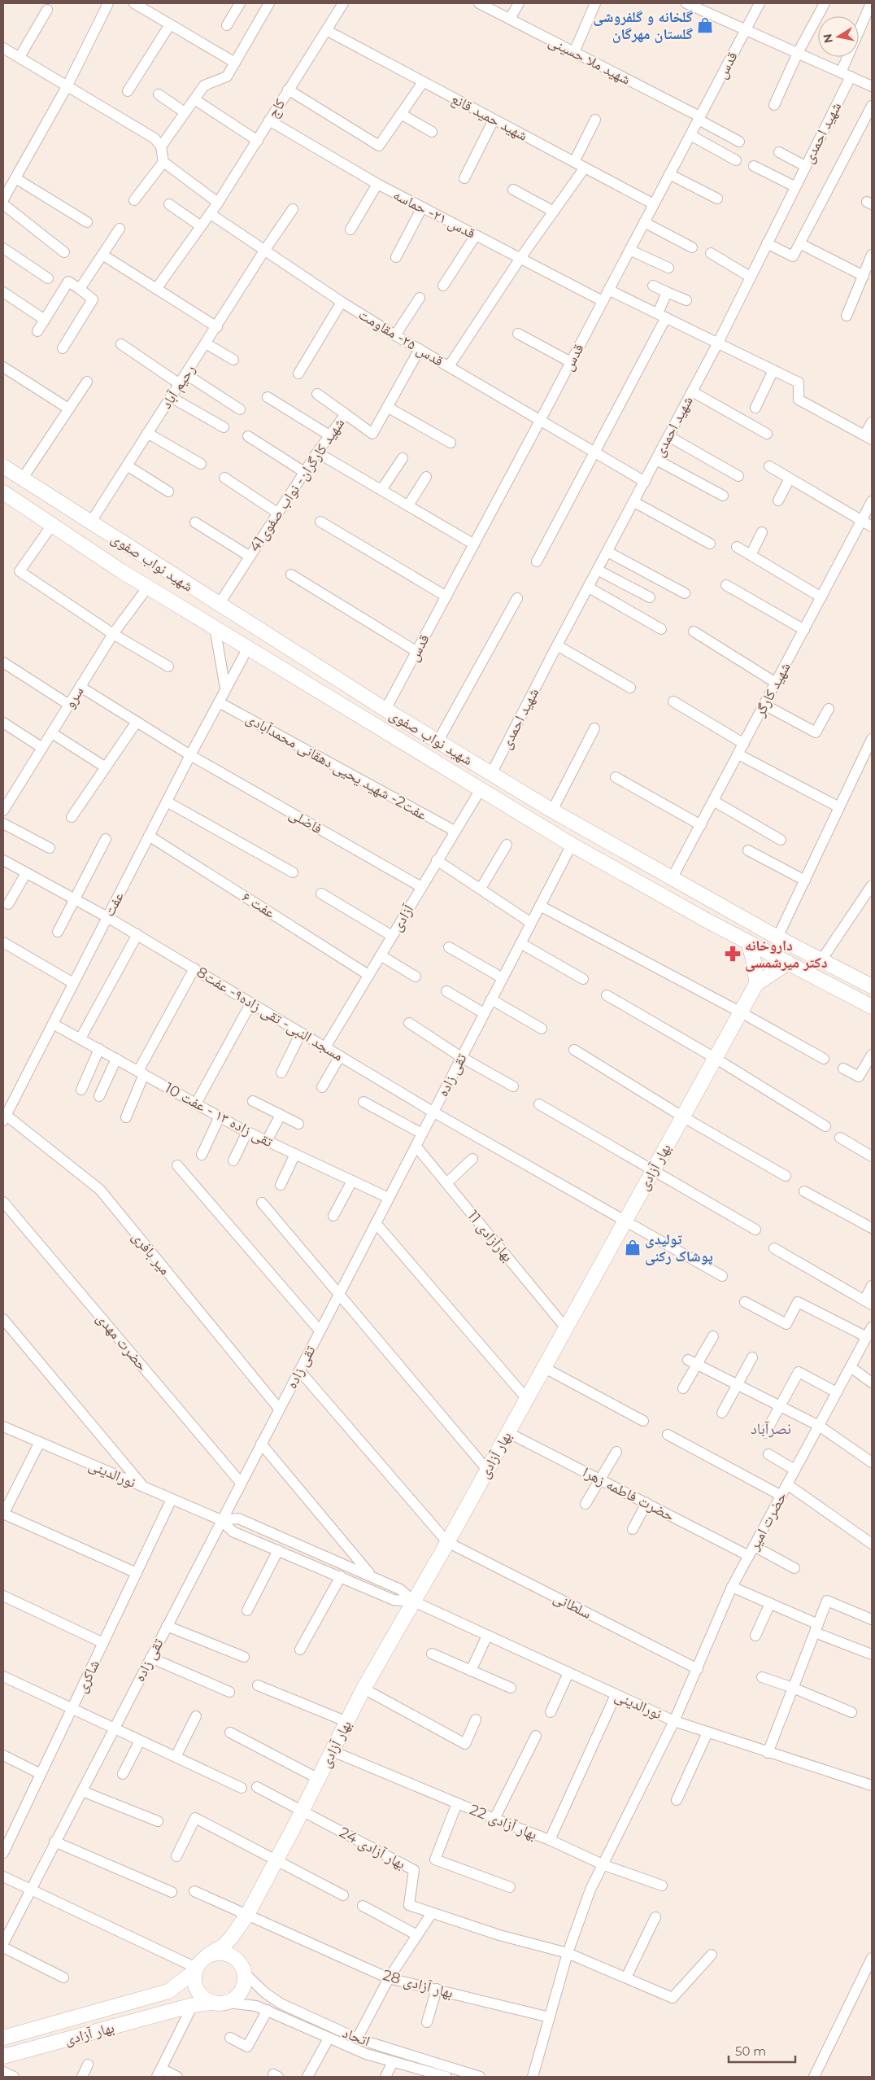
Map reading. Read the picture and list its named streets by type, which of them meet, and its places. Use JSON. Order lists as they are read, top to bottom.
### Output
{
  "streets": {
    "main road": ["شهید نواب صفوی", "بهار آزادی"],
    "street": [
      "شهید ملا حسینی",
      "قدس",
      "کاج",
      "شهید حمید قانع",
      "شهید احمدی",
      "قدس ۲۱- حماسه",
      "قدس ۲۵- مقاومت",
      "رحیم آباد",
      "شهید کارگران- نواب صفوی41",
      "شهید کارگر",
      "سرو",
      "عفت2- شهید یحیی دهقانی محمدآبادی",
      "فاضلی",
      "عفت",
      "عفت ۶",
      "آزادی",
      "مسجد النبی- تقی زاده۹- عفت8",
      "تقی زاده",
      "تقی زاده ۱۳ - عفت 10",
      "بهارآزادی 11",
      "میر بافری",
      "حضرت مهدی",
      "نورالدینی",
      "حضرت فاطمه زهرا",
      "حضرت امیر",
      "سلطانی",
      "شاکری",
      "بهار آزادی 22",
      "بهار آزادی 24",
      "بهار آزادی 28",
      "اتحاد"
    ]
  },
  "crossings": [
    ["شهید ملا حسینی", "قدس"],
    ["قدس", "شهید حمید قانع"],
    ["قدس", "قدس ۲۱- حماسه"],
    ["قدس", "قدس ۲۵- مقاومت"],
    ["قدس", "شهید نواب صفوی"],
    ["کاج", "شهید حمید قانع"],
    ["کاج", "قدس ۲۱- حماسه"],
    ["کاج", "قدس ۲۵- مقاومت"],
    ["شهید احمدی", "قدس ۲۵- مقاومت"],
    ["شهید احمدی", "شهید نواب صفوی"],
    ["قدس ۲۵- مقاومت", "رحیم آباد"],
    ["قدس ۲۵- مقاومت", "شهید کارگران- نواب صفوی41"],
    ["رحیم آباد", "شهید نواب صفوی"],
    ["شهید کارگران- نواب صفوی41", "شهید نواب صفوی"],
    ["شهید نواب صفوی", "شهید کارگر"],
    ["شهید نواب صفوی", "سرو"],
    ["شهید نواب صفوی", "عفت"],
    ["شهید نواب صفوی", "آزادی"],
    ["شهید نواب صفوی", "تقی زاده"],
    ["شهید نواب صفوی", "بهار آزادی"],
    ["سرو", "فاضلی"],
    ["عفت2- شهید یحیی دهقانی محمدآبادی", "عفت"],
    ["عفت2- شهید یحیی دهقانی محمدآبادی", "آزادی"],
    ["فاضلی", "عفت"],
    ["فاضلی", "آزادی"],
    ["عفت", "عفت ۶"],
    ["عفت", "مسجد النبی- تقی زاده۹- عفت8"],
    ["عفت", "تقی زاده ۱۳ - عفت 10"],
    ["عفت", "میر بافری"],
    ["عفت ۶", "آزادی"],
    ["آزادی", "مسجد النبی- تقی زاده۹- عفت8"],
    ["مسجد النبی- تقی زاده۹- عفت8", "تقی زاده"],
    ["مسجد النبی- تقی زاده۹- عفت8", "بهار آزادی"],
    ["تقی زاده", "تقی زاده ۱۳ - عفت 10"],
    ["تقی زاده", "بهارآزادی 11"],
    ["تقی زاده", "میر بافری"],
    ["تقی زاده", "حضرت مهدی"],
    ["تقی زاده", "نورالدینی"],
    ["بهار آزادی", "بهارآزادی 11"],
    ["بهار آزادی", "نورالدینی"],
    ["بهار آزادی", "حضرت فاطمه زهرا"],
    ["بهار آزادی", "سلطانی"],
    ["بهار آزادی", "بهار آزادی 22"],
    ["بهار آزادی", "بهار آزادی 24"],
    ["بهار آزادی", "بهار آزادی 28"],
    ["بهار آزادی", "اتحاد"],
    ["نورالدینی", "حضرت امیر"],
    ["نورالدینی", "شاکری"],
    ["نورالدینی", "بهار آزادی 22"],
    ["حضرت فاطمه زهرا", "حضرت امیر"],
    ["حضرت امیر", "سلطانی"],
    ["حضرت امیر", "بهار آزادی 24"],
    ["حضرت امیر", "بهار آزادی 28"]
  ],
  "districts": ["نصرآباد"],
  "places": {
    "shop": ["گلخانه و گلفروشی گلستان مهرگان", "تولیدی پوشاک رکنی"],
    "pharmacy": ["داروخانه دکتر میرشمسی"]
  },
  "scale_bar": "50 m",
  "north": "left"
}
